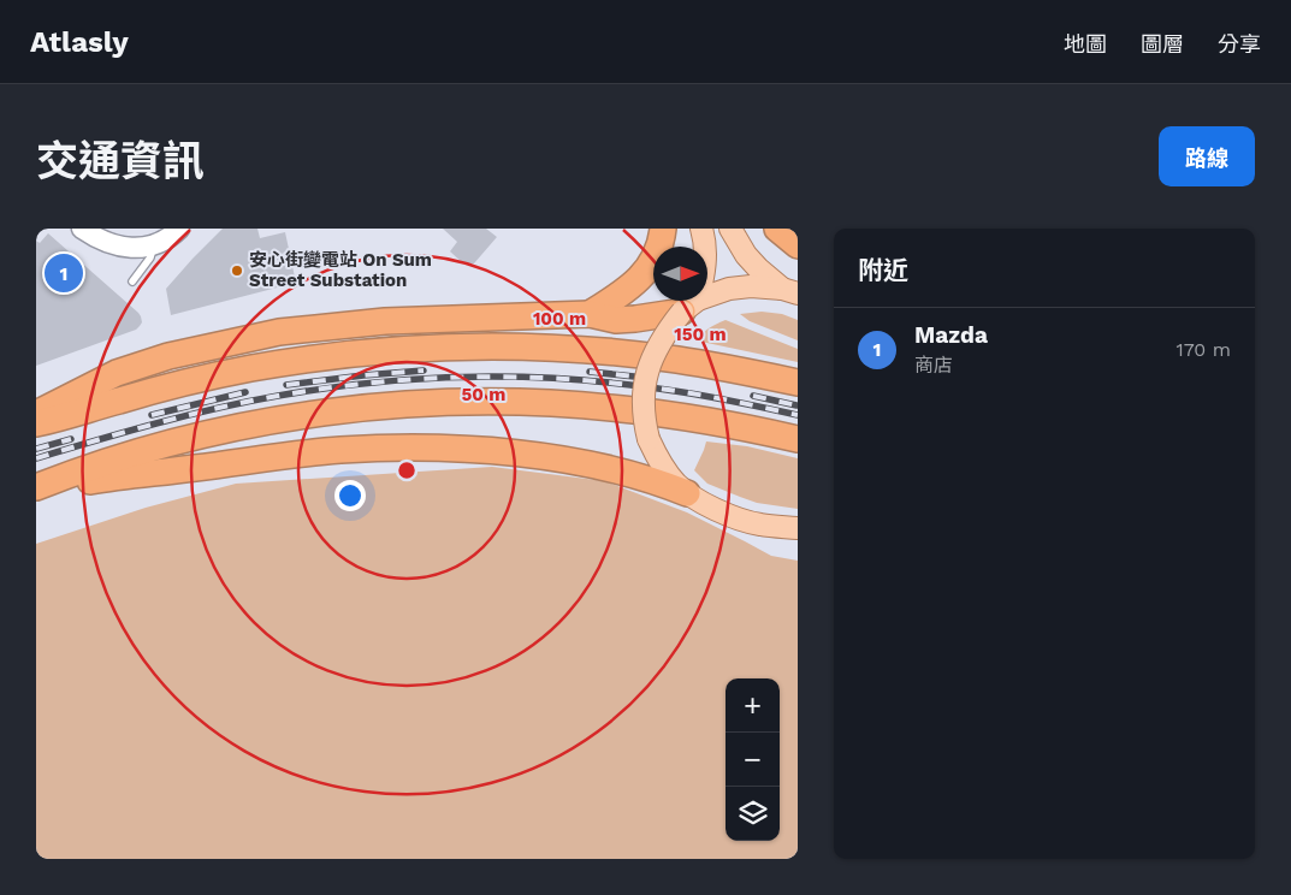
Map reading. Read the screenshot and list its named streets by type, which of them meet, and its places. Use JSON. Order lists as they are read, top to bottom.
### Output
{
  "places": ["安心街變電站 On Sum Street Substation"],
  "north": "right",
  "page": {
    "header": "Atlasly",
    "nav": ["地圖", "圖層", "分享"],
    "title": "交通資訊",
    "buttons": "路線",
    "heading": "附近",
    "pins": "1",
    "list": [
      {
        "mark": "1",
        "name": "Mazda",
        "note": "商店",
        "value": "170 m"
      }
    ],
    "map_buttons": ["+", "−"]
  },
  "rings": ["100 m", "150 m", "50 m"]
}
